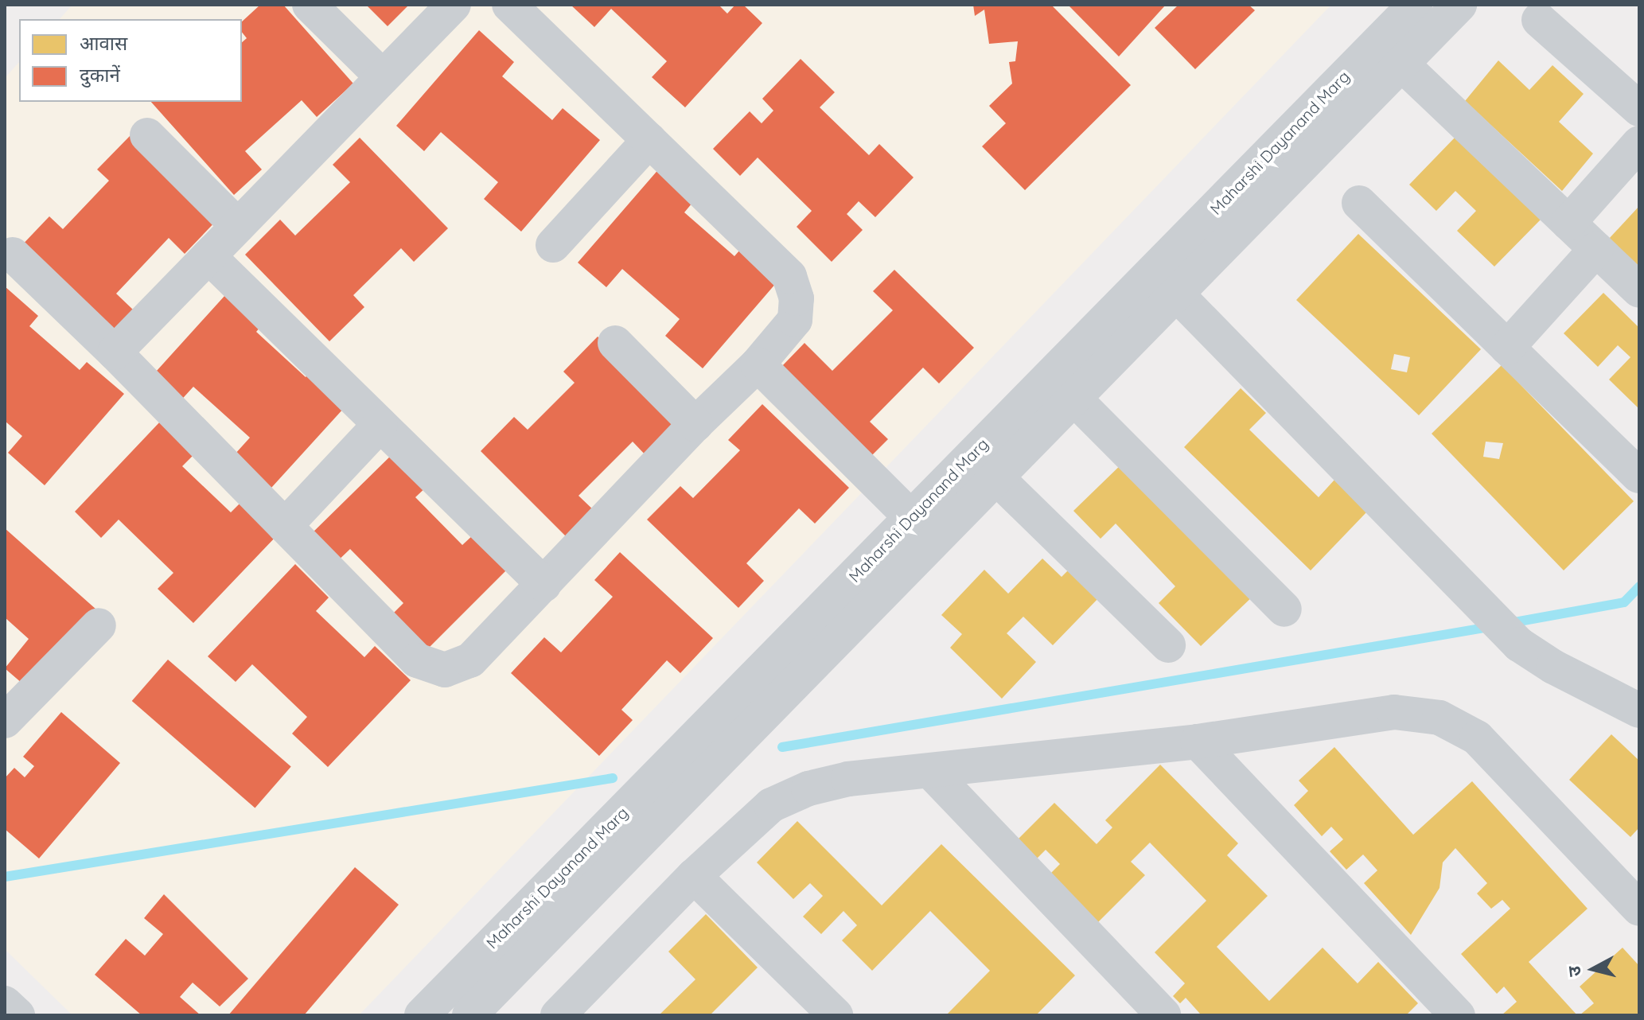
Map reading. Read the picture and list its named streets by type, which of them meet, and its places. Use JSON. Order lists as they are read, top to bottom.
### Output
{
  "streets": {
    "street": ["Maharshi Dayanand Marg"]
  },
  "legend": ["आवास", "दुकानें"],
  "north": "left"
}
